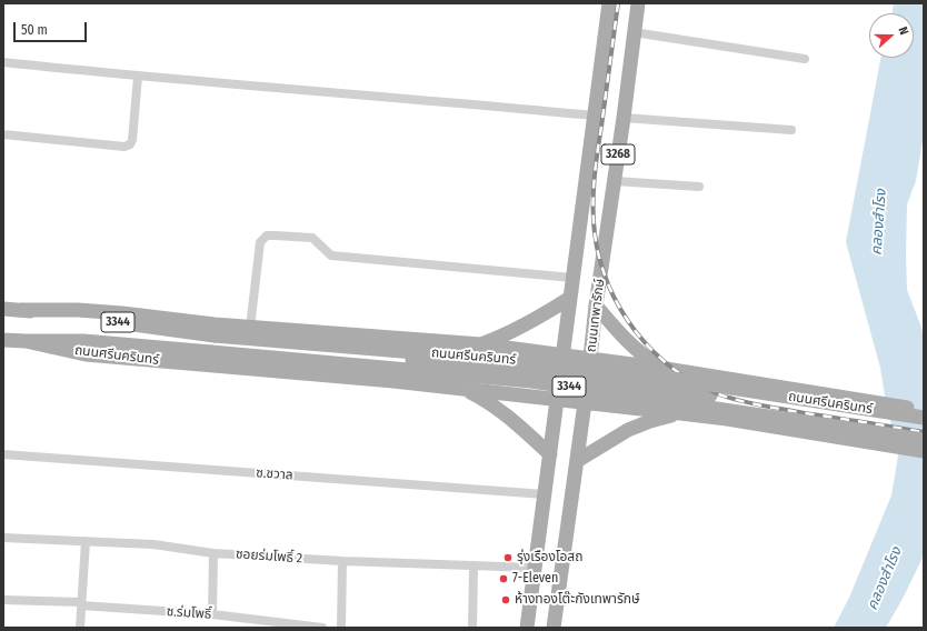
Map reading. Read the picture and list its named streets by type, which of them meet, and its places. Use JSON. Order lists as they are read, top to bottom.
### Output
{
  "streets": {
    "main road": [
      "3268",
      "ถนนเทพารักษ์",
      "3344",
      "ถนนศรีนครินทร์"
    ],
    "street": ["ซ.ชวาล", "ซอยร่มโพธิ์ 2", "ซ.ร่มโพธิ์"]
  },
  "crossings": [
    ["ถนนเทพารักษ์", "ถนนศรีนครินทร์"],
    ["ถนนเทพารักษ์", "ซ.ชวาล"],
    ["ถนนเทพารักษ์", "ซอยร่มโพธิ์ 2"]
  ],
  "water": ["คลองสำโรง"],
  "places": ["รุ่งเรืองโอสถ", "7-Eleven", "ห้างทองโต๊ะกังเทพารักษ์"],
  "scale_bar": "50 m",
  "north": "right"
}
